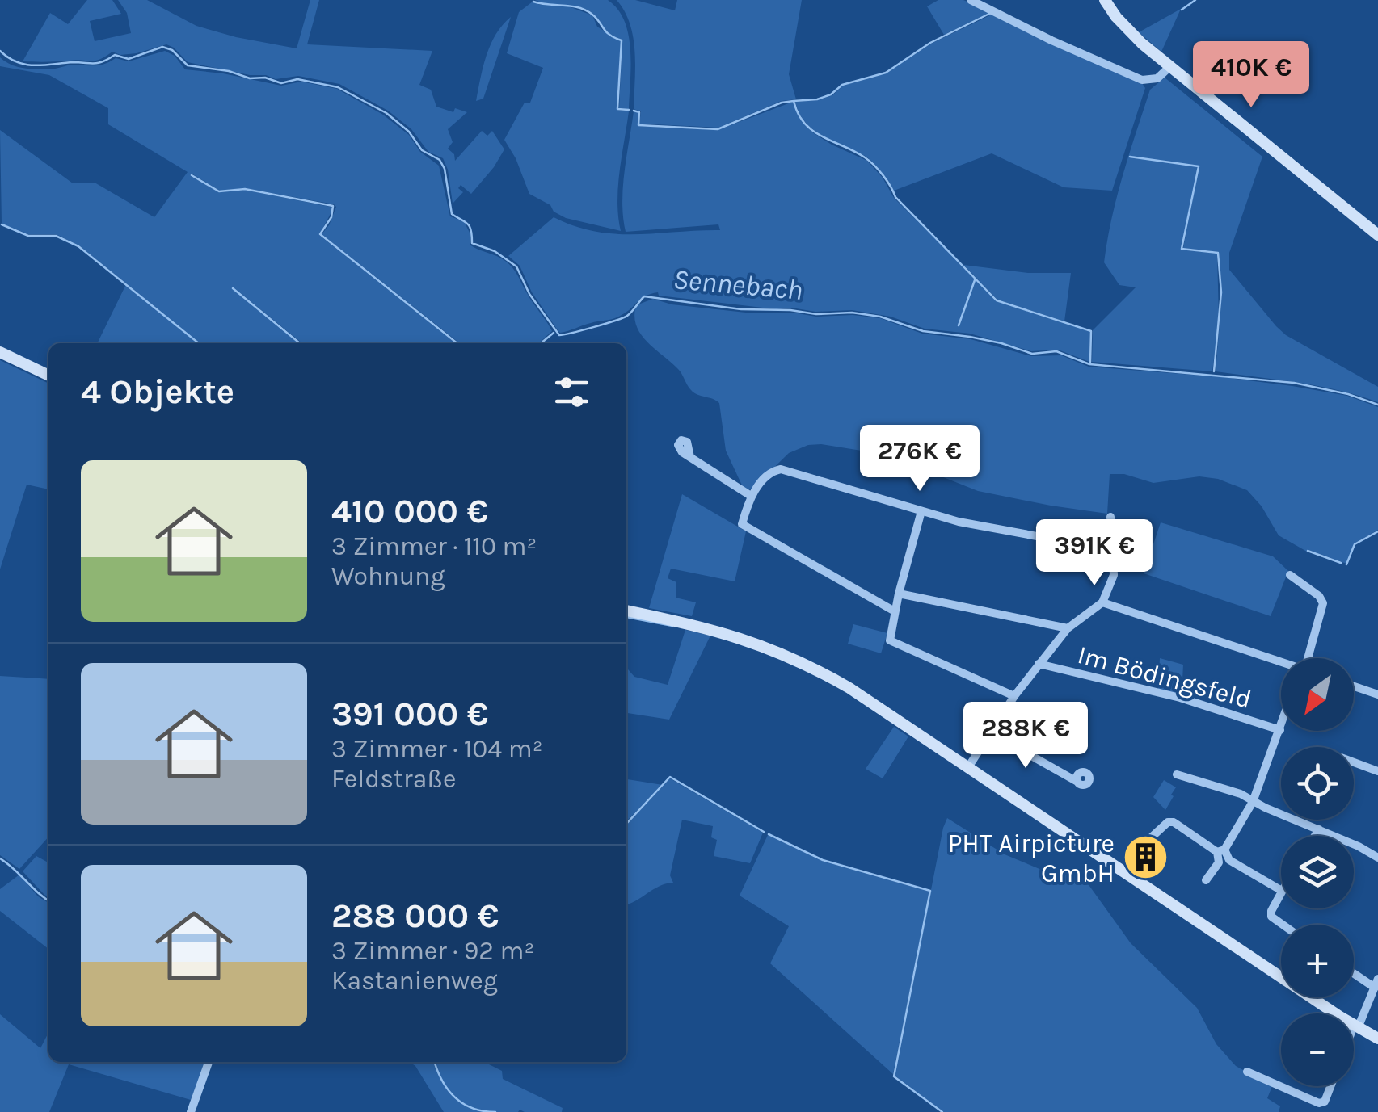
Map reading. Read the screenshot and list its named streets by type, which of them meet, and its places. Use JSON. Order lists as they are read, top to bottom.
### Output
{
  "streets": {
    "street": ["Im Bödingsfeld"]
  },
  "water": ["Sennebach"],
  "places": {
    "building": ["PHT Airpicture GmbH"]
  },
  "north": "bottom left",
  "page": {
    "price": [
      "410K €",
      "276K €",
      "391K €",
      "288K €"
    ],
    "heading": "4 Objekte",
    "list": [
      {
        "name": "410 000 €",
        "note": "3 Zimmer · 110 m² · Wohnung"
      },
      {
        "name": "391 000 €",
        "note": "3 Zimmer · 104 m² · Feldstraße"
      },
      {
        "name": "288 000 €",
        "note": "3 Zimmer · 92 m² · Kastanienweg"
      }
    ],
    "map_buttons": ["+", "−"]
  }
}
